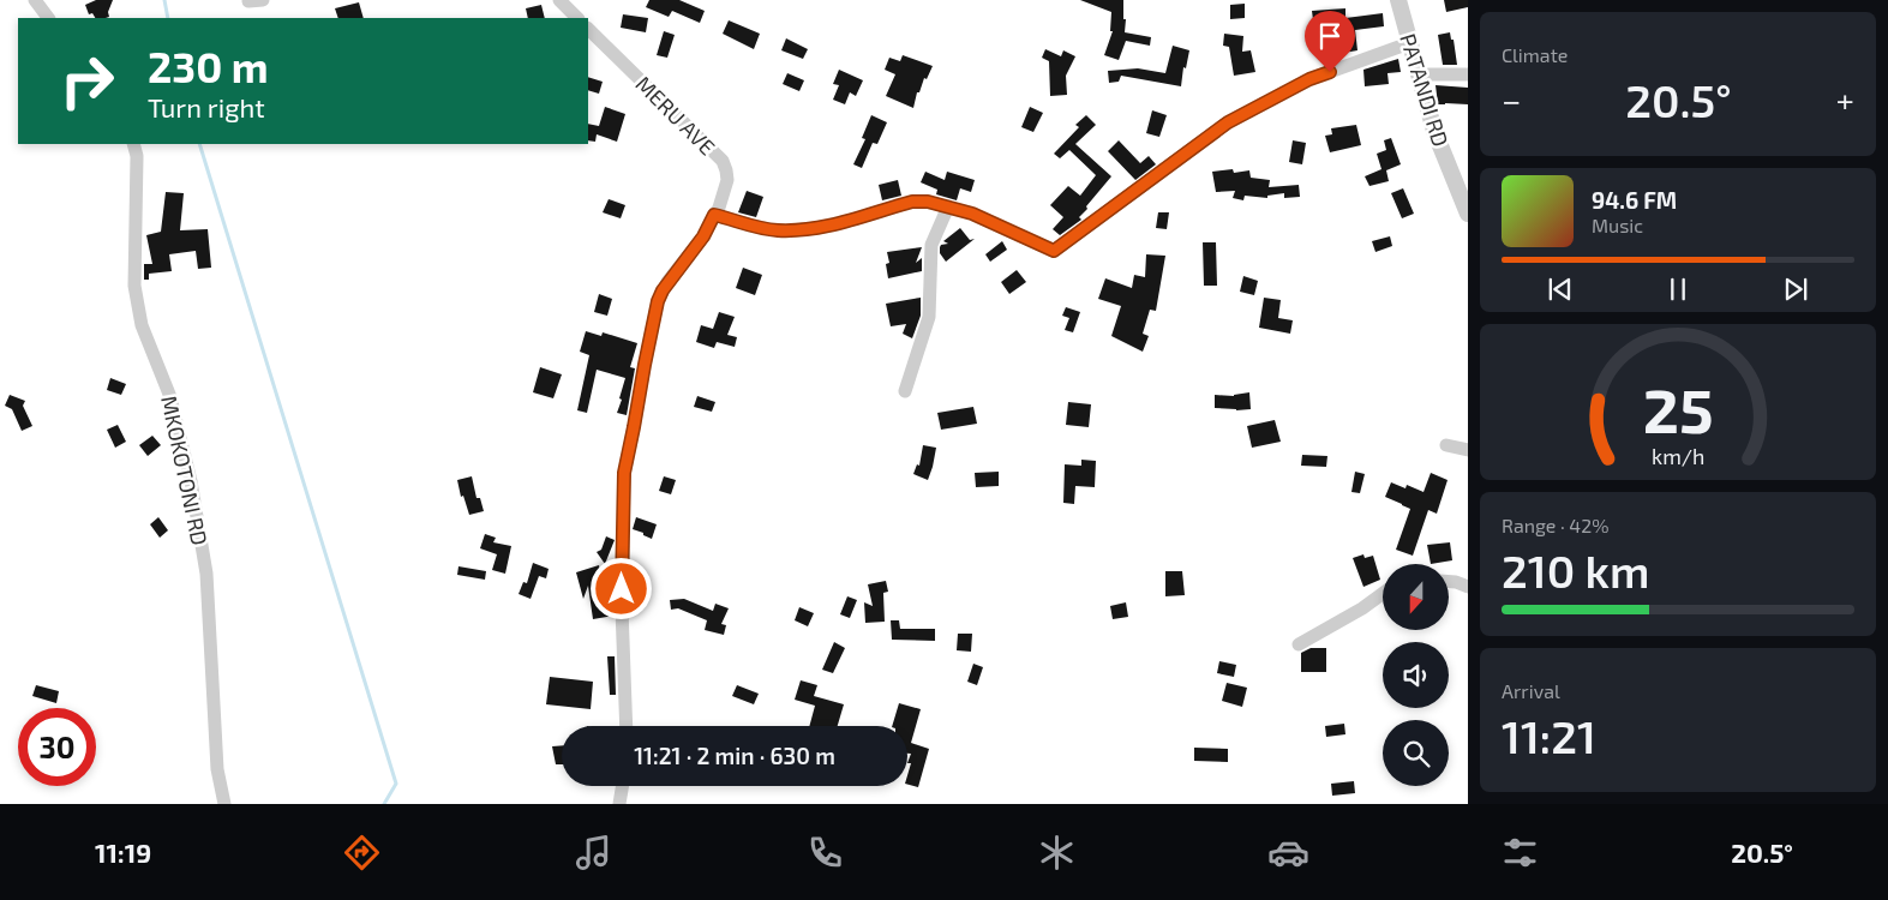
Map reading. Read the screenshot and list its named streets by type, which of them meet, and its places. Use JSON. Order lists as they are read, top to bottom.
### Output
{
  "streets": {
    "street": ["PATANDI RD", "MERU AVE", "MKOKOTONI RD"]
  },
  "north": "bottom",
  "page": {
    "tile": [
      "Climate",
      ["Range · 42%", "210 km"],
      ["Arrival", "11:21"]
    ],
    "turn": ["230 m", "Turn right"],
    "heat": ["−", "20.5°", "+"],
    "song": ["94.6 FM", "Music"],
    "limit": "30",
    "trip": "11:21 · 2 min · 630 m",
    "tabs": ["11:19", "20.5°"],
    "gauge": ["25", "km/h"]
  }
}
